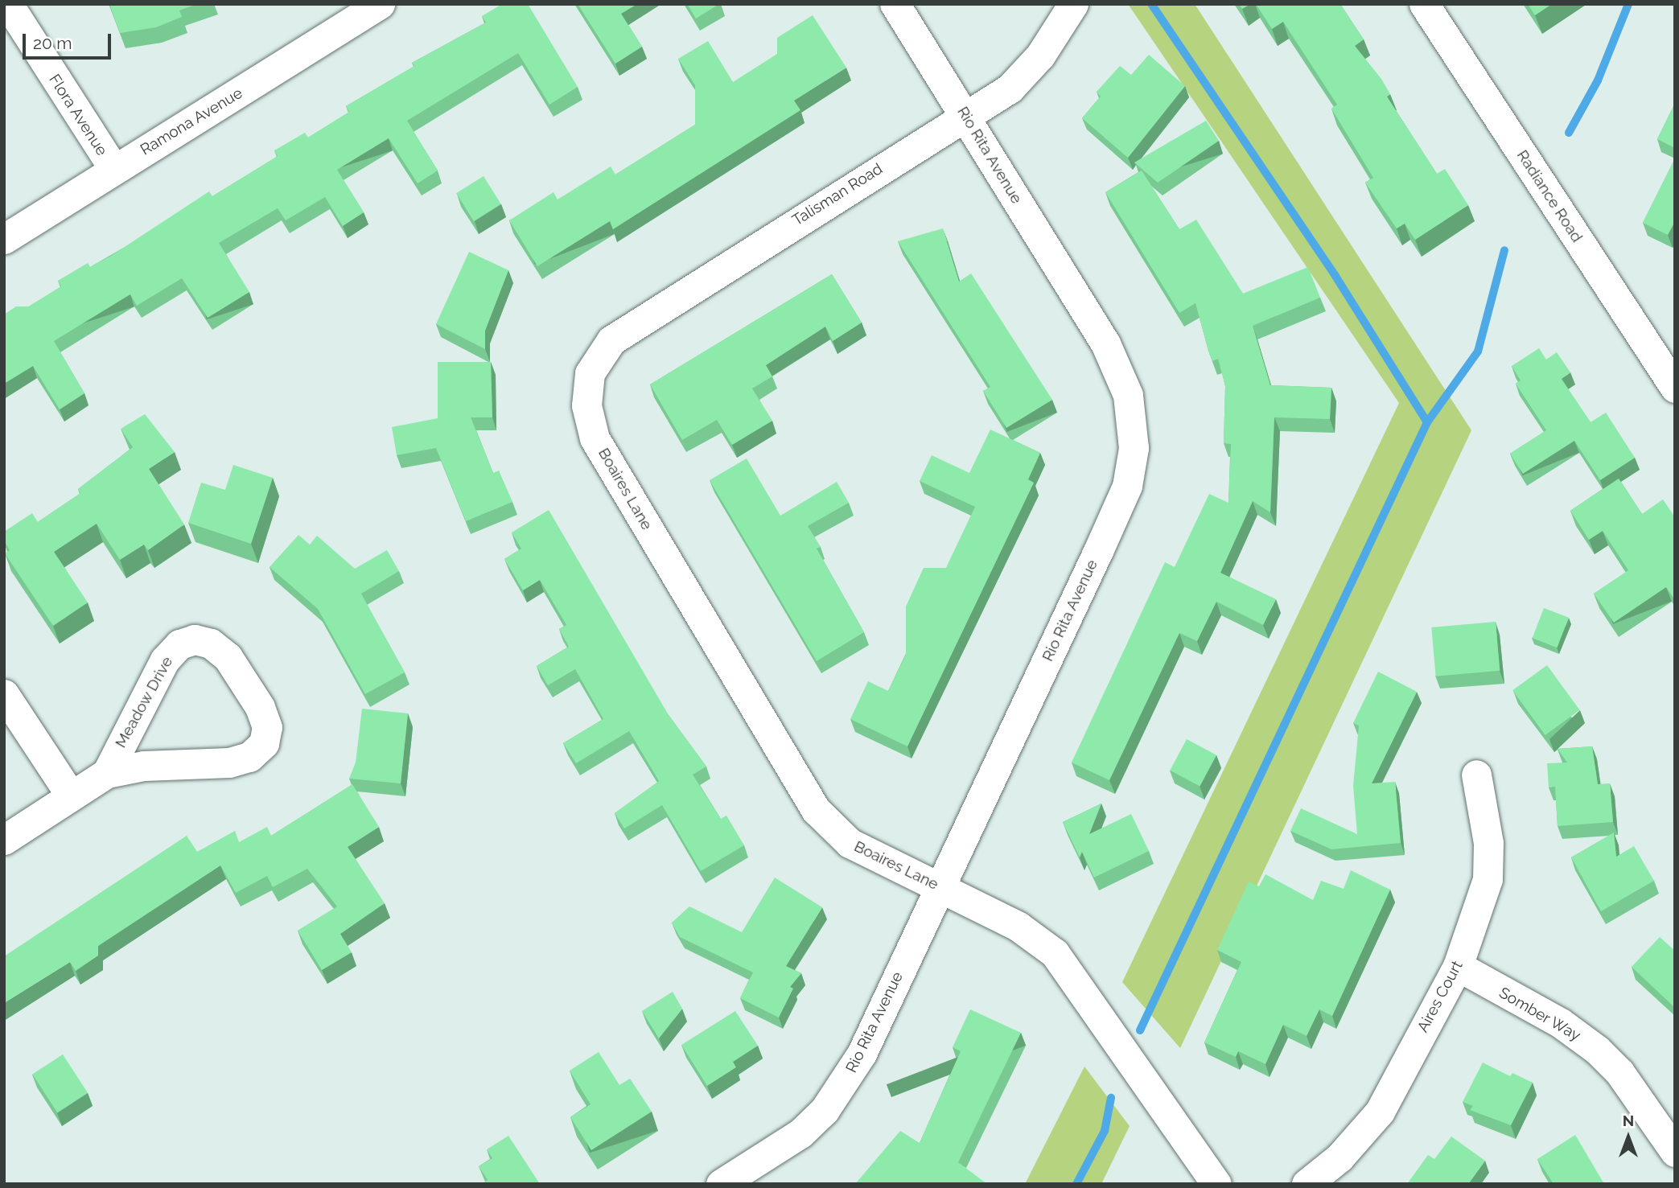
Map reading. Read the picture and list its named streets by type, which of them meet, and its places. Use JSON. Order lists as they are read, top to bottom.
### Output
{
  "streets": {
    "street": [
      "Flora Avenue",
      "Ramona Avenue",
      "Rio Rita Avenue",
      "Talisman Road",
      "Radiance Road",
      "Boaires Lane",
      "Meadow Drive",
      "Aires Court",
      "Somber Way"
    ]
  },
  "crossings": [
    ["Flora Avenue", "Ramona Avenue"],
    ["Rio Rita Avenue", "Talisman Road"],
    ["Rio Rita Avenue", "Boaires Lane"],
    ["Talisman Road", "Boaires Lane"],
    ["Aires Court", "Somber Way"]
  ],
  "scale_bar": "20 m",
  "north": "top"
}
